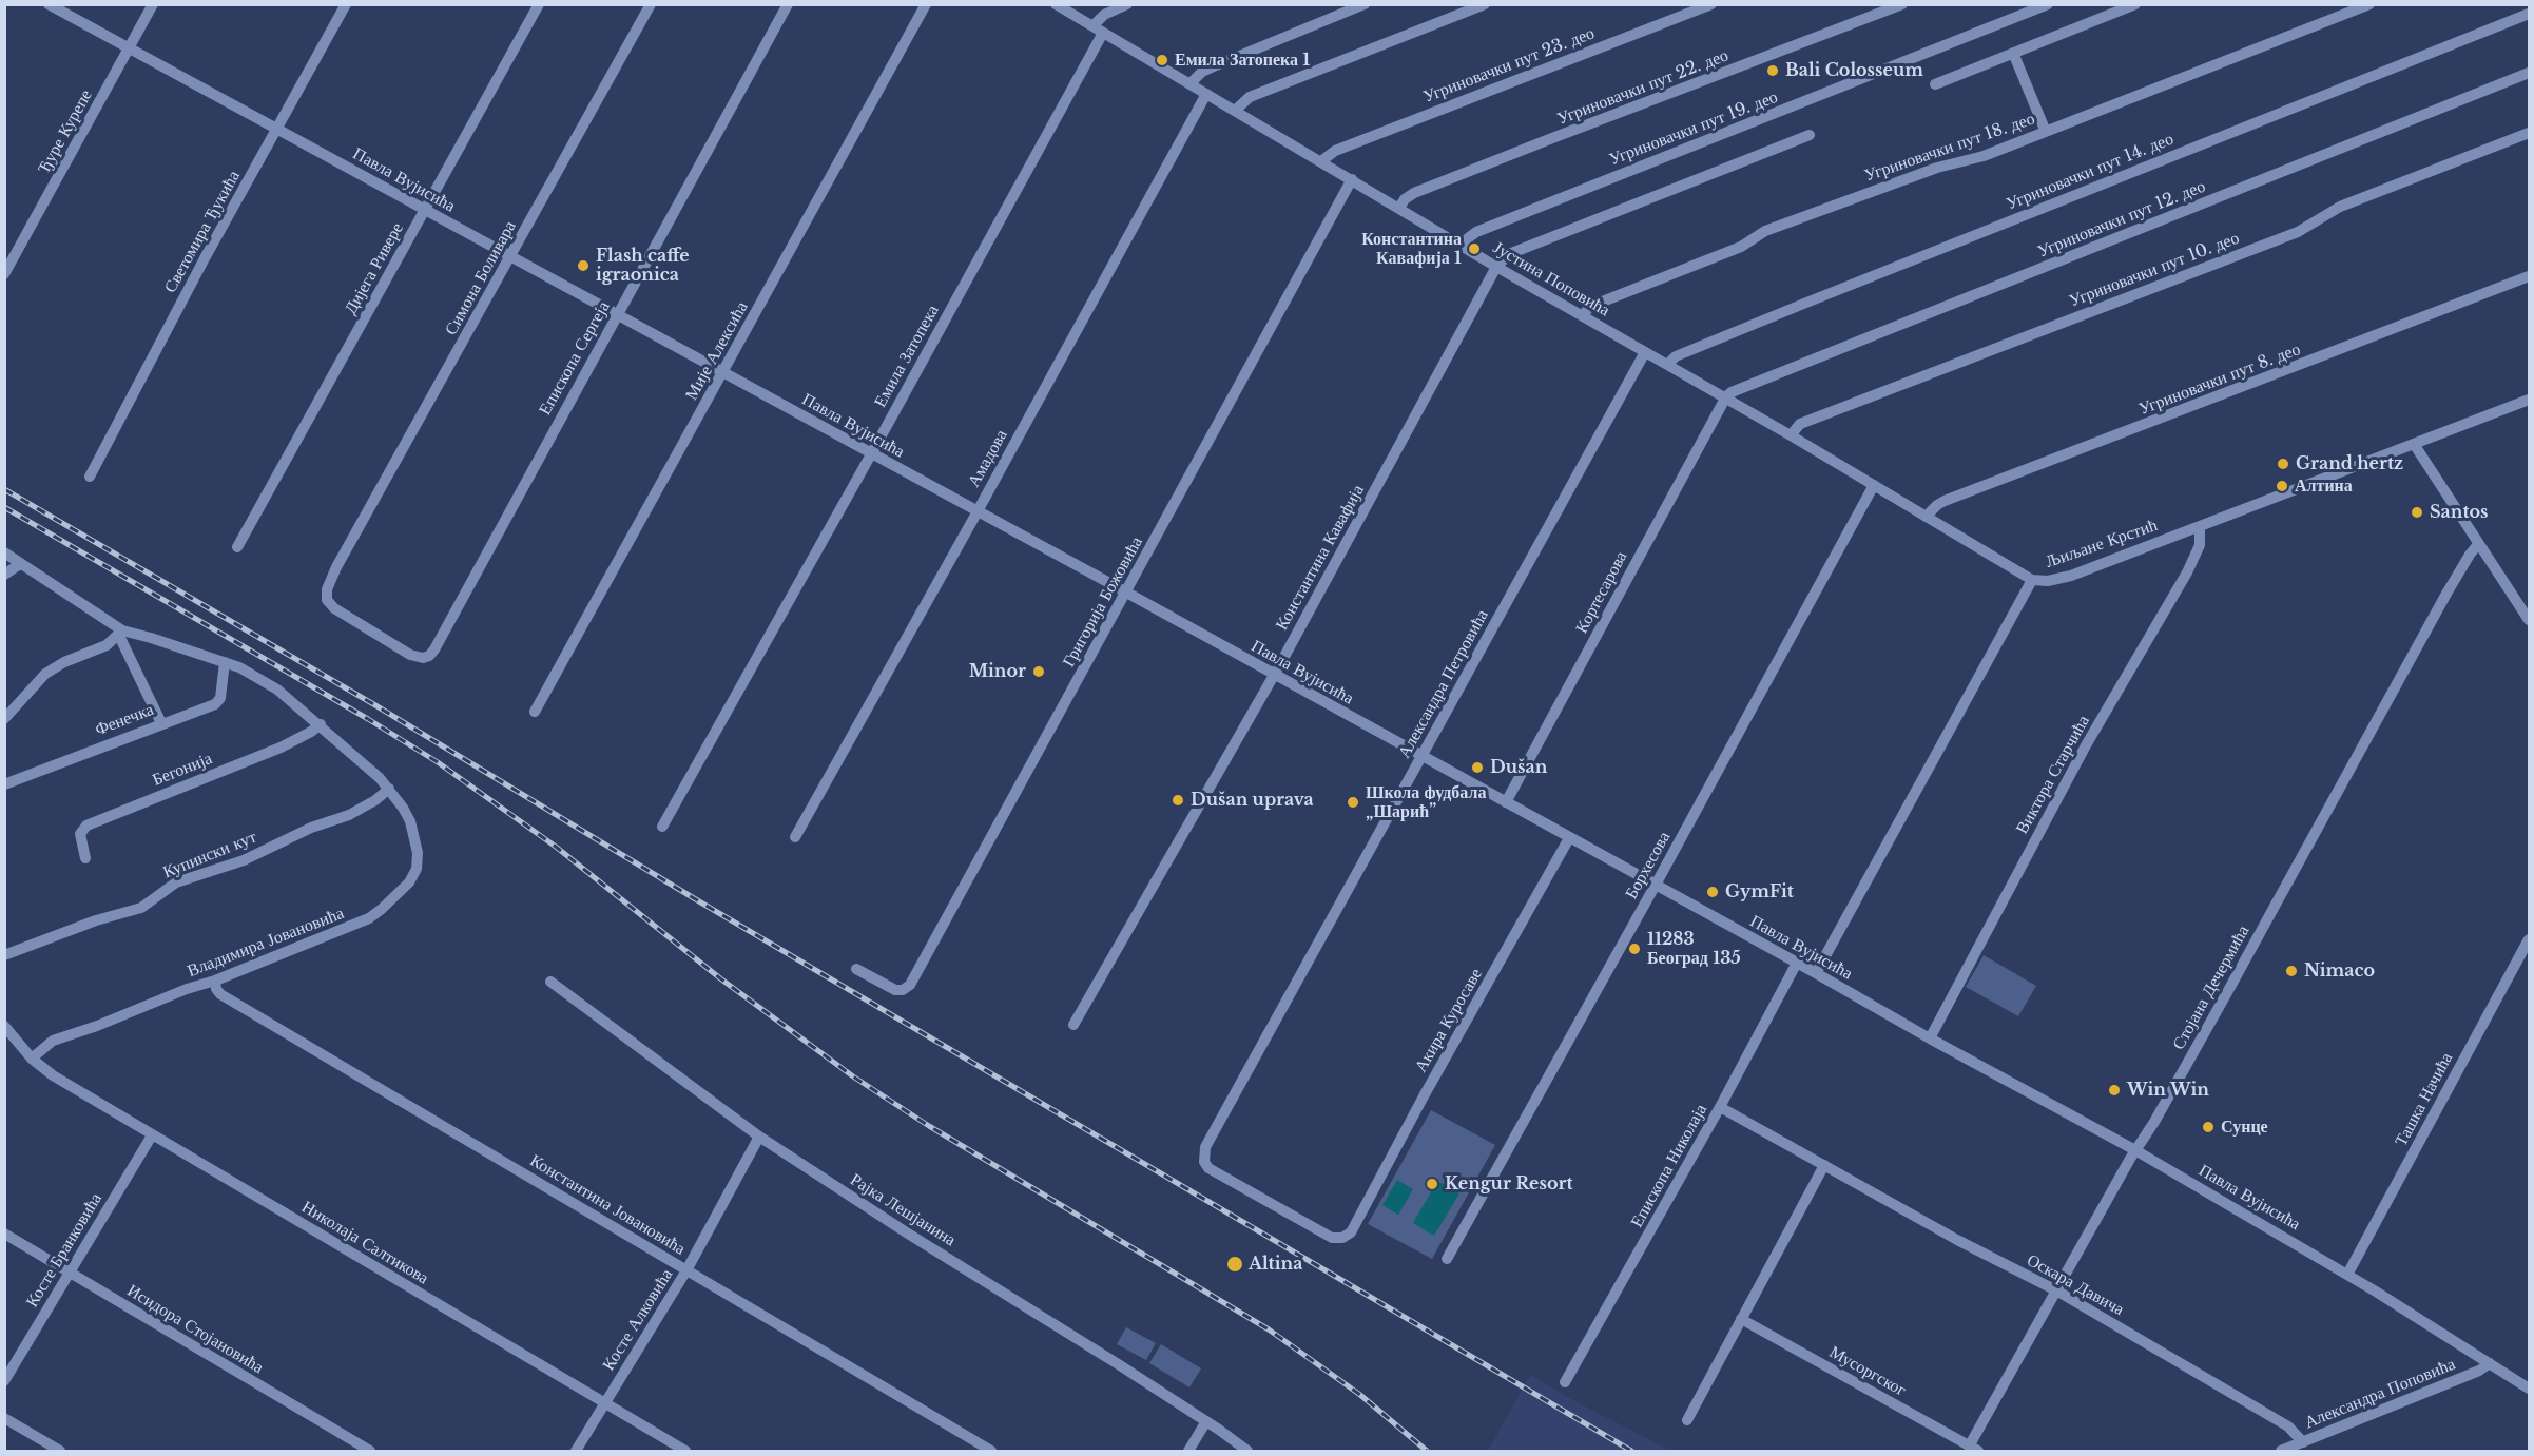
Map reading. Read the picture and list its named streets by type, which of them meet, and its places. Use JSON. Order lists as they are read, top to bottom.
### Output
{
  "streets": {
    "street": [
      "Угриновачки пут 23. део",
      "Угриновачки пут 22. део",
      "Угриновачки пут 19. део",
      "Ђуре Курепе",
      "Угриновачки пут 18. део",
      "Угриновачки пут 14. део",
      "Павла Вујисића",
      "Угриновачки пут 12. део",
      "Светомира Ђукића",
      "Дијега Ривере",
      "Угриновачки пут 10. део",
      "Симона Боливара",
      "Јустина Поповића",
      "Мије Алексића",
      "Емила Затопека",
      "Епископа Сергеја",
      "Угриновачки пут 8. део",
      "Амадова",
      "Љиљане Крстић",
      "Константина Кавафија",
      "Кортесарова",
      "Григорија Божовића",
      "Александра Петровића",
      "Фенечка",
      "Бегонија",
      "Виктора Старчића",
      "Купински кут",
      "Борхесова",
      "Владимира Јовановића",
      "Стојана Дечермића",
      "Акира Куросаве",
      "Ташка Начића",
      "Епископа Николаја",
      "Константина Јовановића",
      "Рајка Лешјанина",
      "Николаја Салтикова",
      "Косте Бранковића",
      "Оскара Давича",
      "Косте Алковића",
      "Исидора Стојановића",
      "Мусоргског",
      "Александра Поповића"
    ]
  },
  "crossings": [
    ["Угриновачки пут 23. део", "Јустина Поповића"],
    ["Угриновачки пут 22. део", "Јустина Поповића"],
    ["Угриновачки пут 19. део", "Јустина Поповића"],
    ["Ђуре Курепе", "Павла Вујисића"],
    ["Угриновачки пут 18. део", "Јустина Поповића"],
    ["Угриновачки пут 14. део", "Јустина Поповића"],
    ["Павла Вујисића", "Светомира Ђукића"],
    ["Павла Вујисића", "Дијега Ривере"],
    ["Павла Вујисића", "Симона Боливара"],
    ["Павла Вујисића", "Мије Алексића"],
    ["Павла Вујисића", "Емила Затопека"],
    ["Павла Вујисића", "Епископа Сергеја"],
    ["Павла Вујисића", "Амадова"],
    ["Павла Вујисића", "Љиљане Крстић"],
    ["Павла Вујисића", "Константина Кавафија"],
    ["Павла Вујисића", "Кортесарова"],
    ["Павла Вујисића", "Григорија Божовића"],
    ["Павла Вујисића", "Александра Петровића"],
    ["Павла Вујисића", "Виктора Старчића"],
    ["Павла Вујисића", "Борхесова"],
    ["Павла Вујисића", "Стојана Дечермића"],
    ["Павла Вујисића", "Акира Куросаве"],
    ["Павла Вујисића", "Ташка Начића"],
    ["Павла Вујисића", "Епископа Николаја"],
    ["Павла Вујисића", "Александра Поповића"],
    ["Угриновачки пут 12. део", "Јустина Поповића"],
    ["Угриновачки пут 12. део", "Кортесарова"],
    ["Угриновачки пут 10. део", "Јустина Поповића"],
    ["Симона Боливара", "Епископа Сергеја"],
    ["Јустина Поповића", "Емила Затопека"],
    ["Јустина Поповића", "Угриновачки пут 8. део"],
    ["Јустина Поповића", "Амадова"],
    ["Јустина Поповића", "Љиљане Крстић"],
    ["Јустина Поповића", "Константина Кавафија"],
    ["Јустина Поповића", "Кортесарова"],
    ["Јустина Поповића", "Григорија Божовића"],
    ["Јустина Поповића", "Александра Петровића"],
    ["Јустина Поповића", "Борхесова"],
    ["Љиљане Крстић", "Виктора Старчића"],
    ["Александра Петровића", "Акира Куросаве"],
    ["Фенечка", "Владимира Јовановића"],
    ["Бегонија", "Владимира Јовановића"],
    ["Купински кут", "Владимира Јовановића"],
    ["Владимира Јовановића", "Константина Јовановића"],
    ["Владимира Јовановића", "Николаја Салтикова"],
    ["Стојана Дечермића", "Оскара Давича"],
    ["Стојана Дечермића", "Мусоргског"],
    ["Епископа Николаја", "Оскара Давича"],
    ["Константина Јовановића", "Косте Алковића"],
    ["Рајка Лешјанина", "Косте Алковића"],
    ["Николаја Салтикова", "Косте Бранковића"],
    ["Николаја Салтикова", "Косте Алковића"],
    ["Косте Бранковића", "Исидора Стојановића"],
    ["Оскара Давича", "Александра Поповића"]
  ],
  "places": [
    "Емила Затопека 1",
    "Bali Colosseum",
    "Константина Кавафија 1",
    "Flash caffe igraonica",
    "Grand hertz",
    "Алтина",
    "Santos",
    "Minor",
    "Dušan",
    "Dušan uprava",
    "Школа фудбала „Шарић”",
    "GymFit",
    "11283 Београд 135",
    "Nimaco",
    "Win Win",
    "Сунце",
    "Kengur Resort",
    "Altina"
  ]
}
